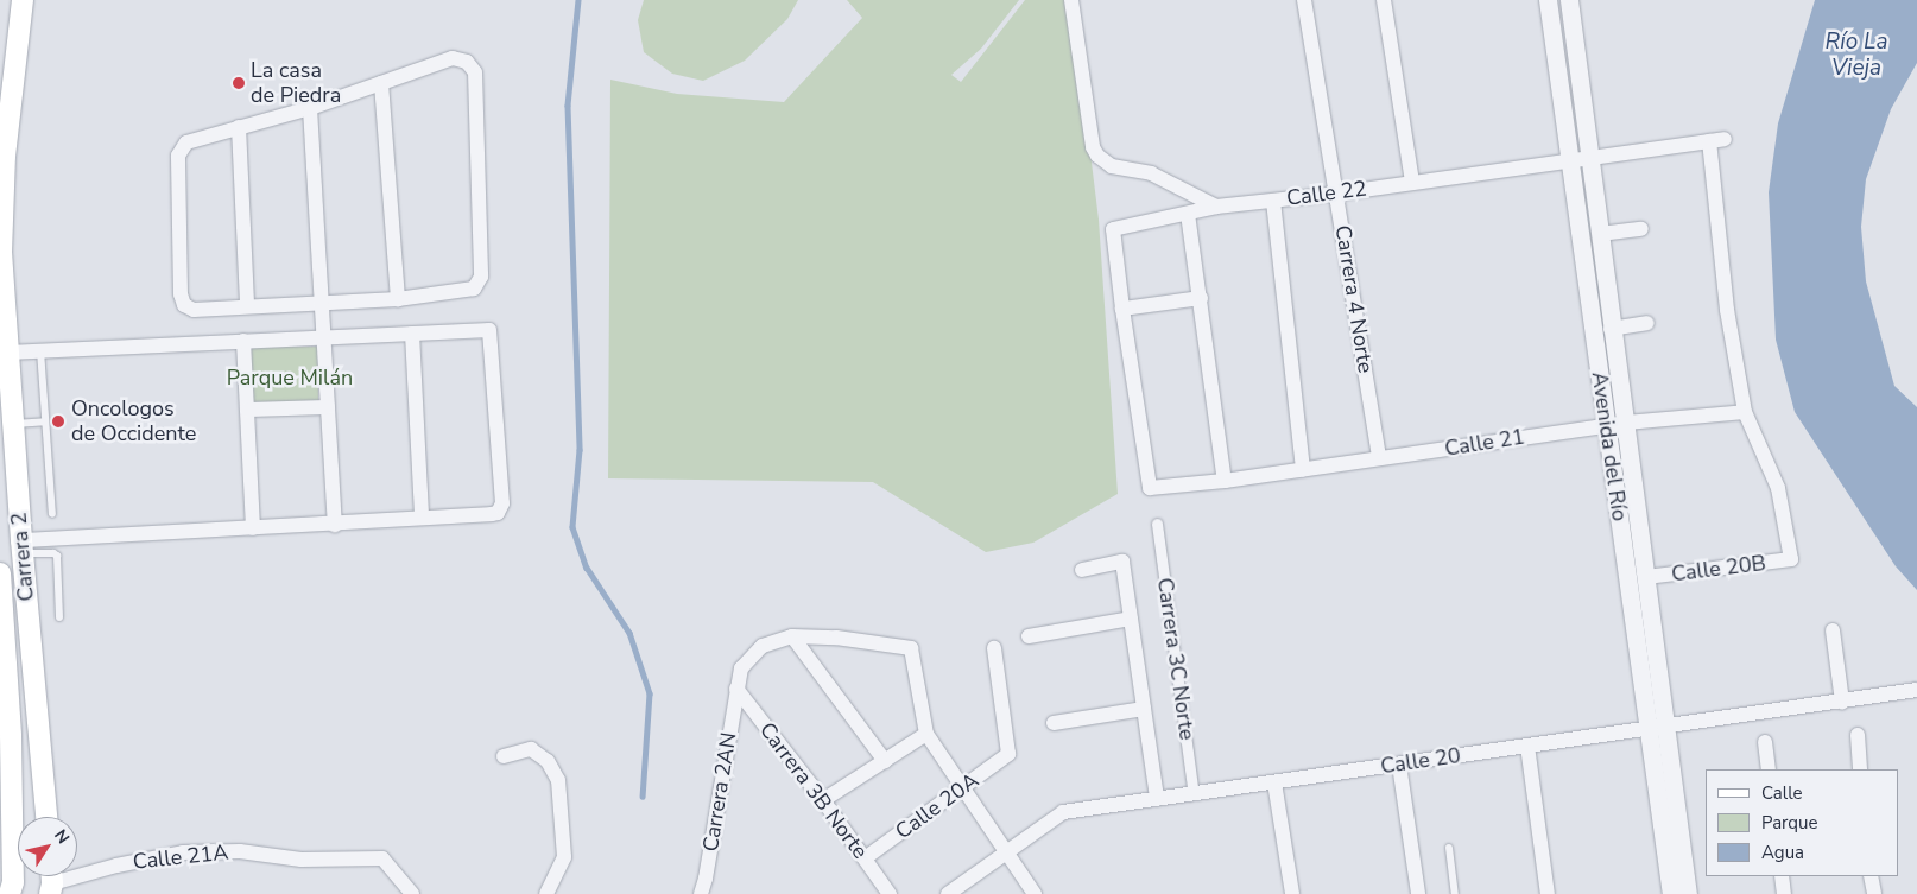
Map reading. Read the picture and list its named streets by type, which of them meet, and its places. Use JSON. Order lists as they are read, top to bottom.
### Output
{
  "streets": {
    "main road": ["Carrera 2"],
    "street": [
      "Calle 22",
      "Carrera 4 Norte",
      "Calle 21",
      "Avenida del Río",
      "Calle 20B",
      "Carrera 3C Norte",
      "Calle 20",
      "Carrera 3B Norte",
      "Carrera 2AN",
      "Calle 20A",
      "Calle 21A"
    ]
  },
  "crossings": [
    ["Calle 22", "Carrera 4 Norte"],
    ["Calle 22", "Calle 21"],
    ["Calle 22", "Avenida del Río"],
    ["Calle 22", "Calle 20B"],
    ["Carrera 4 Norte", "Calle 21"],
    ["Calle 21", "Avenida del Río"],
    ["Calle 21", "Calle 20B"],
    ["Avenida del Río", "Calle 20B"],
    ["Avenida del Río", "Calle 20"],
    ["Carrera 3C Norte", "Calle 20"],
    ["Carrera 3B Norte", "Carrera 2AN"],
    ["Carrera 3B Norte", "Calle 20A"]
  ],
  "water": ["Río La Vieja"],
  "parks": ["Parque Milán"],
  "places": ["La casa de Piedra", "Oncologos de Occidente"],
  "legend": ["Calle", "Parque", "Agua"],
  "north": "top right"
}
